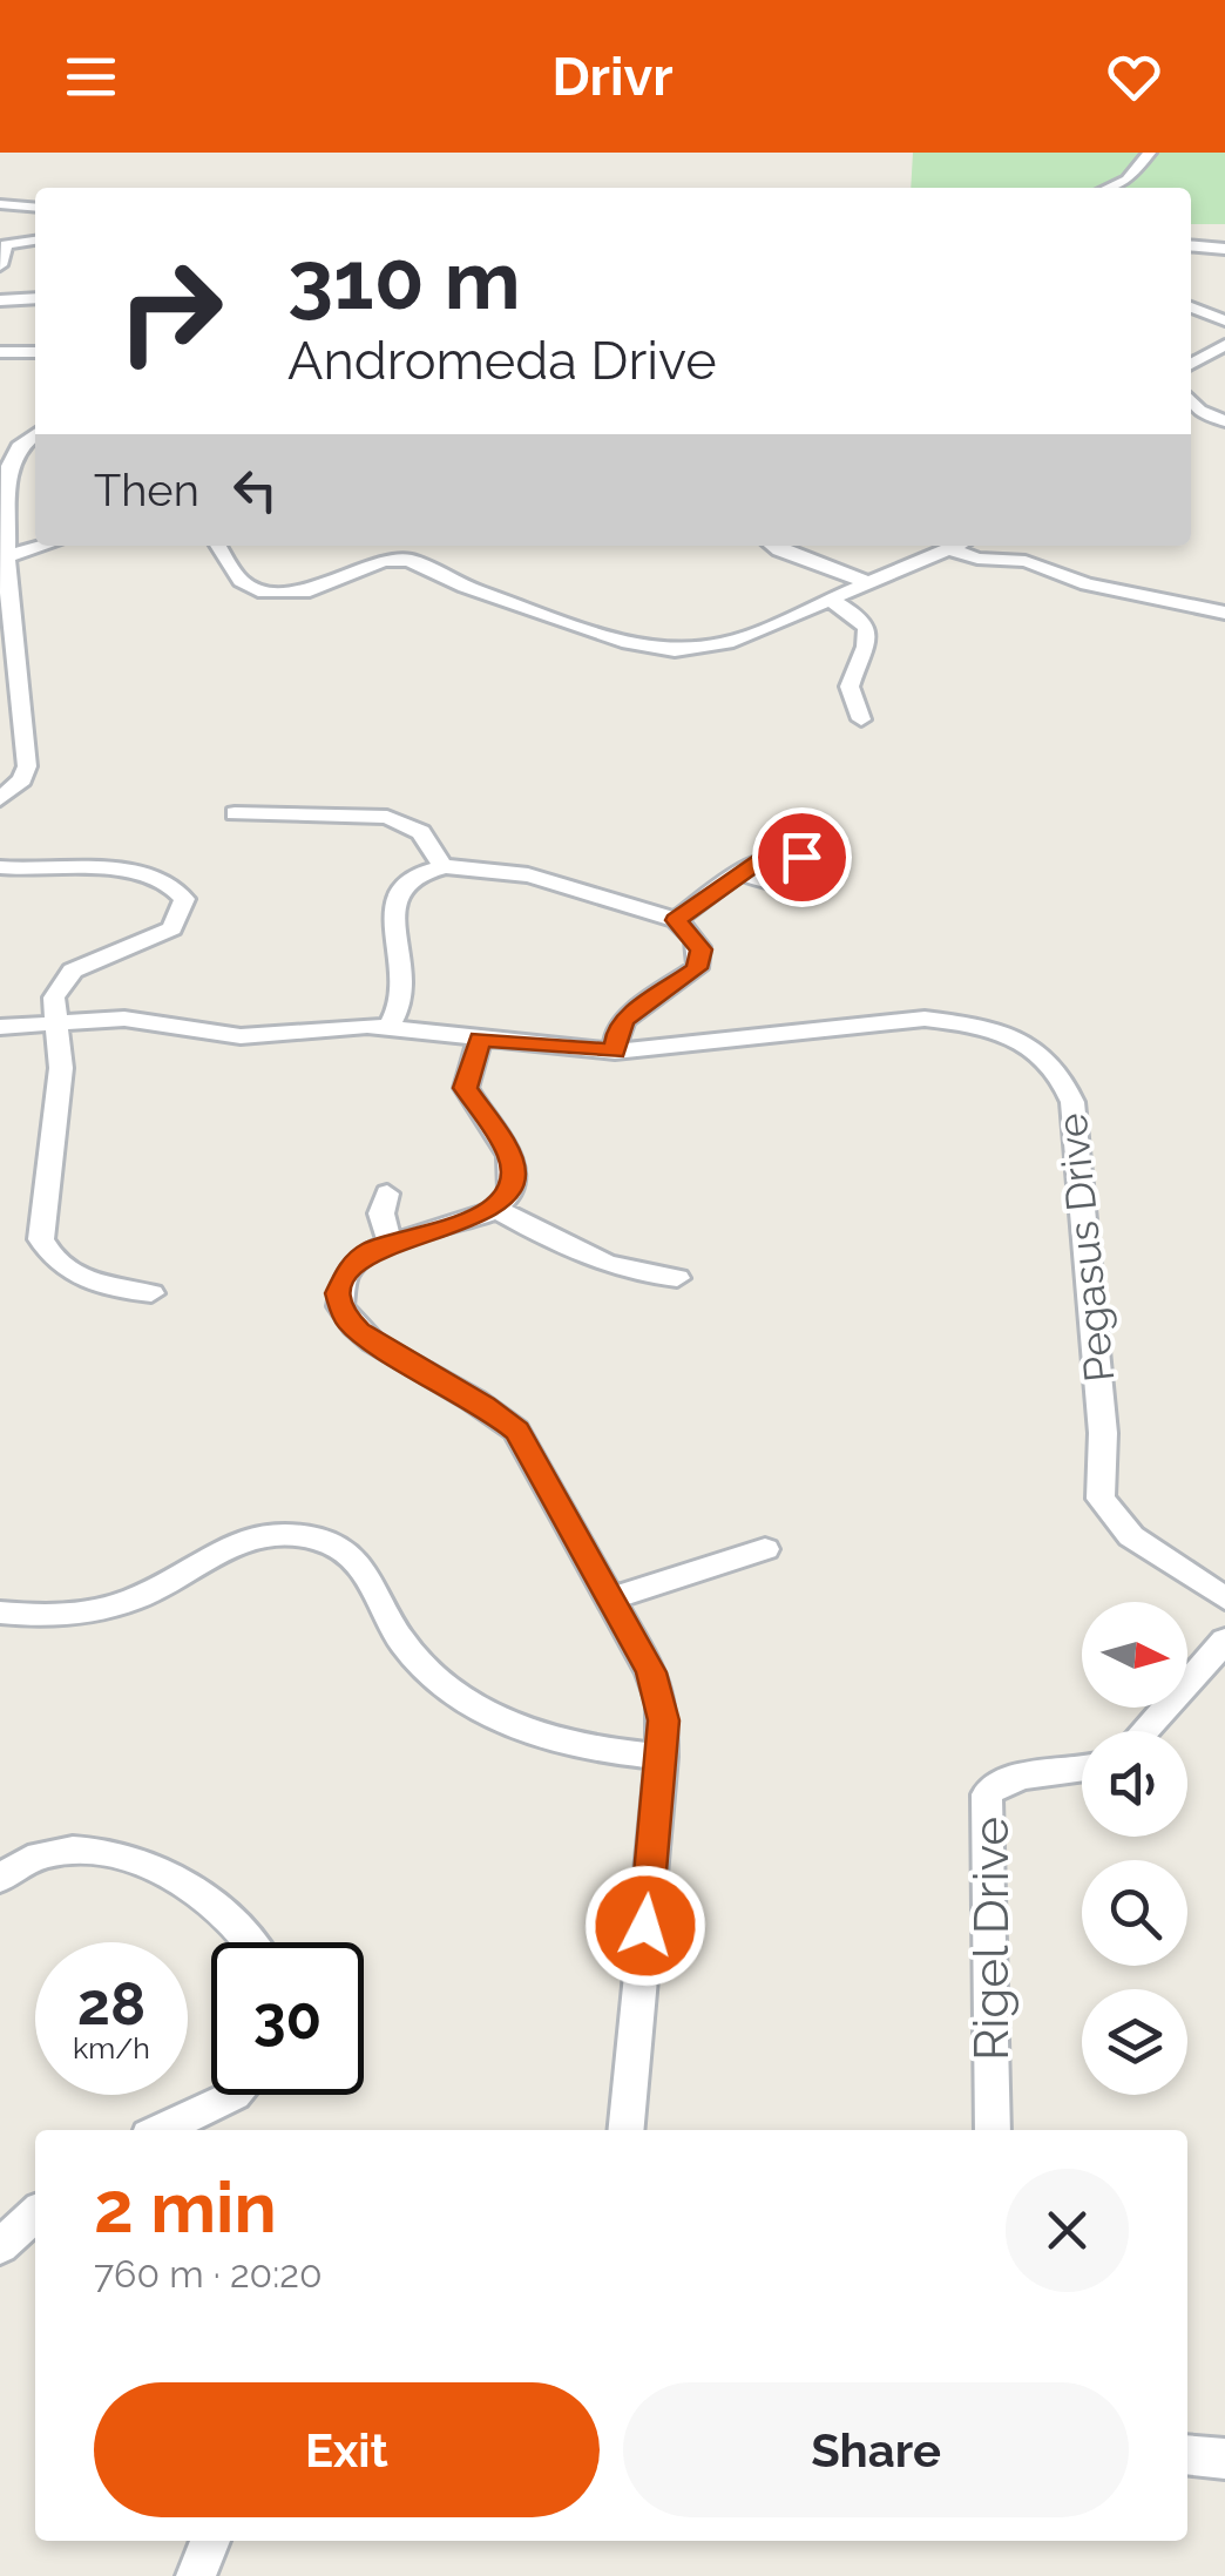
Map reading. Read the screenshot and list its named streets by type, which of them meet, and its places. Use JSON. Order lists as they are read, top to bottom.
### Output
{
  "streets": {
    "street": ["Pegasus Drive", "Rigel Drive"]
  },
  "north": "right",
  "page": {
    "header": "Drivr",
    "turn": ["310 m", "Andromeda Drive"],
    "then": "Then",
    "speed": "28 km/h",
    "limit": "30",
    "heading": ["2 min", "760 m · 20:20"],
    "buttons": ["Exit", "Share"]
  }
}
